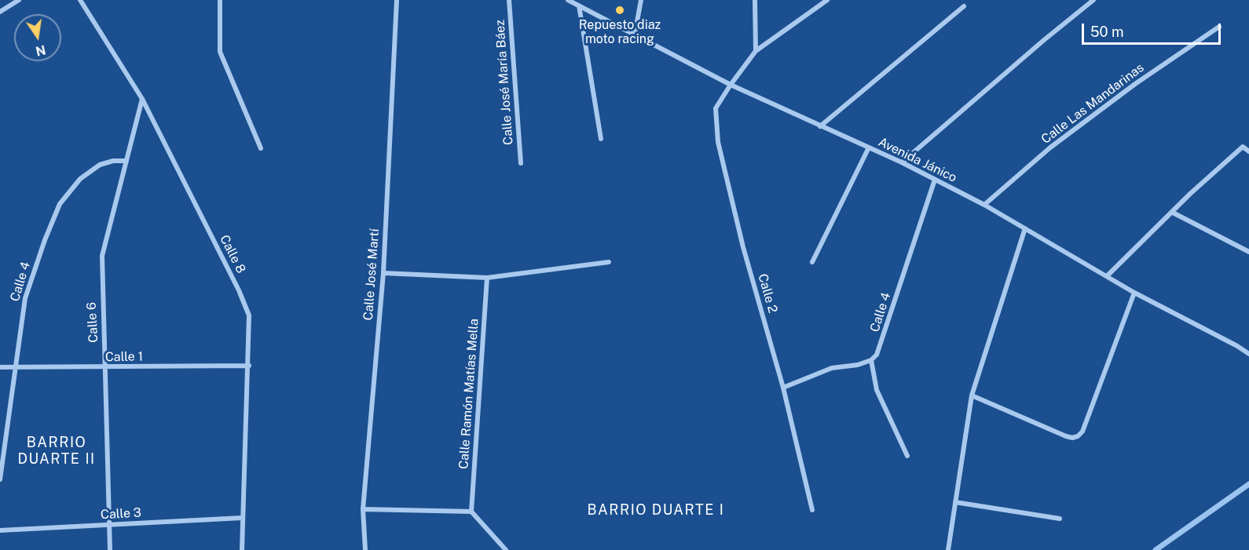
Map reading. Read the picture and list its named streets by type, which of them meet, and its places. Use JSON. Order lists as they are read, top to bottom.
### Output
{
  "streets": {
    "street": [
      "Calle José María Báez",
      "Calle Las Mandarinas",
      "Avenida Jánico",
      "Calle 8",
      "Calle José Martí",
      "Calle 4",
      "Calle 2",
      "Calle 6",
      "Calle 1",
      "Calle Ramón Matías Mella",
      "Calle 3"
    ]
  },
  "crossings": [
    ["Calle Las Mandarinas", "Avenida Jánico"],
    ["Avenida Jánico", "Calle 4"],
    ["Avenida Jánico", "Calle 2"],
    ["Calle 8", "Calle 6"],
    ["Calle 8", "Calle 1"],
    ["Calle 8", "Calle 3"],
    ["Calle 4", "Calle 6"],
    ["Calle 4", "Calle 1"],
    ["Calle 6", "Calle 1"],
    ["Calle 6", "Calle 3"]
  ],
  "districts": ["BARRIO DUARTE II", "BARRIO DUARTE I"],
  "places": ["Repuesto diaz moto racing"],
  "scale_bar": "50 m",
  "north": "bottom"
}
